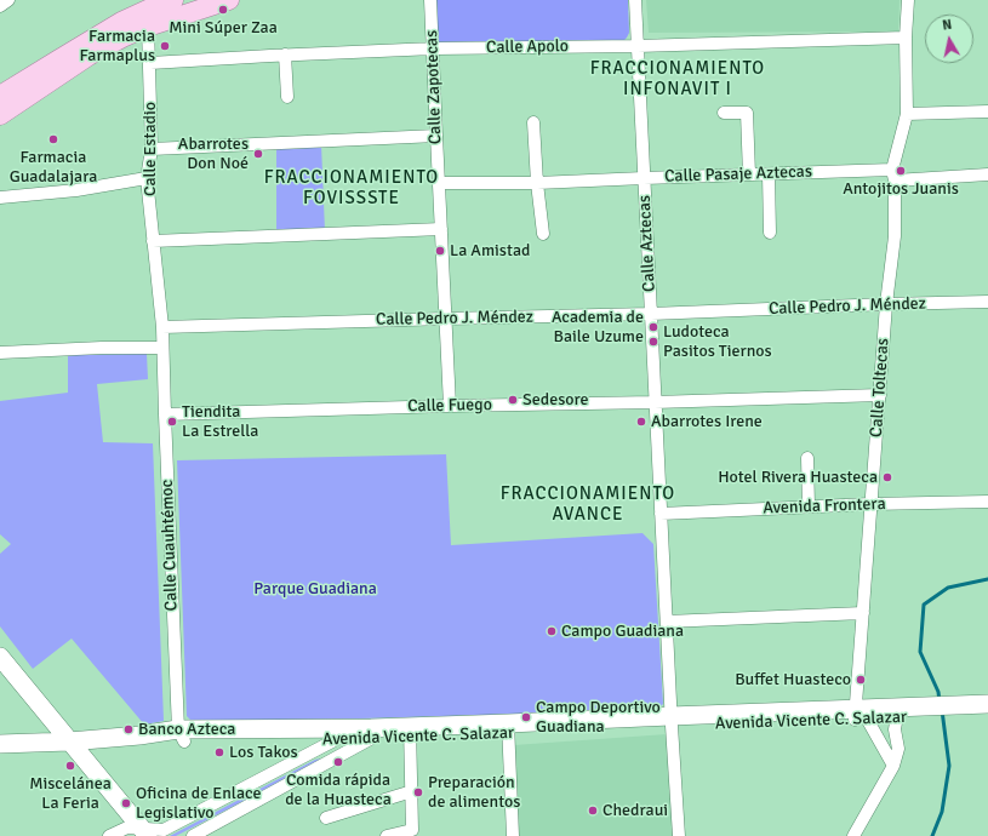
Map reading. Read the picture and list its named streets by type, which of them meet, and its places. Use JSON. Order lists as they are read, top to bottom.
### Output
{
  "streets": {
    "main road": ["Avenida Vicente C. Salazar"],
    "street": [
      "Calle Apolo",
      "Calle Zapotecas",
      "Calle Estadio",
      "Calle Pasaje Aztecas",
      "Calle Aztecas",
      "Calle Pedro J. Méndez",
      "Calle Toltecas",
      "Calle Fuego",
      "Avenida Frontera",
      "Calle Cuauhtémoc"
    ]
  },
  "crossings": [
    ["Calle Apolo", "Calle Zapotecas"],
    ["Calle Apolo", "Calle Estadio"],
    ["Calle Apolo", "Calle Aztecas"],
    ["Calle Apolo", "Calle Toltecas"],
    ["Calle Zapotecas", "Calle Pasaje Aztecas"],
    ["Calle Zapotecas", "Calle Pedro J. Méndez"],
    ["Calle Zapotecas", "Calle Fuego"],
    ["Calle Estadio", "Calle Pedro J. Méndez"],
    ["Calle Pasaje Aztecas", "Calle Aztecas"],
    ["Calle Pasaje Aztecas", "Calle Toltecas"],
    ["Calle Aztecas", "Calle Pedro J. Méndez"],
    ["Calle Aztecas", "Calle Fuego"],
    ["Calle Aztecas", "Avenida Frontera"],
    ["Calle Aztecas", "Avenida Vicente C. Salazar"],
    ["Calle Pedro J. Méndez", "Calle Toltecas"],
    ["Calle Toltecas", "Calle Fuego"],
    ["Calle Toltecas", "Avenida Frontera"],
    ["Calle Toltecas", "Avenida Vicente C. Salazar"],
    ["Calle Fuego", "Calle Cuauhtémoc"],
    ["Calle Cuauhtémoc", "Avenida Vicente C. Salazar"]
  ],
  "districts": ["FRACCIONAMIENTO INFONAVIT I", "FRACCIONAMIENTO FOVISSSTE", "FRACCIONAMIENTO AVANCE"],
  "parks": ["Parque Guadiana"],
  "places": [
    "Mini Súper Zaa",
    "Farmacia Farmaplus",
    "Farmacia Guadalajara",
    "Abarrotes Don Noé",
    "Antojitos Juanis",
    "La Amistad",
    "Academia de Baile Uzume",
    "Ludoteca Pasitos Tiernos",
    "Sedesore",
    "Tiendita La Estrella",
    "Abarrotes Irene",
    "Hotel Rivera Huasteca",
    "Campo Guadiana",
    "Buffet Huasteco",
    "Campo Deportivo Guadiana",
    "Banco Azteca",
    "Los Takos",
    "Comida rápida de la Huasteca",
    "Miscelánea La Feria",
    "Preparación de alimentos",
    "Oficina de Enlace Legislativo",
    "Chedraui"
  ],
  "north": "top"
}
